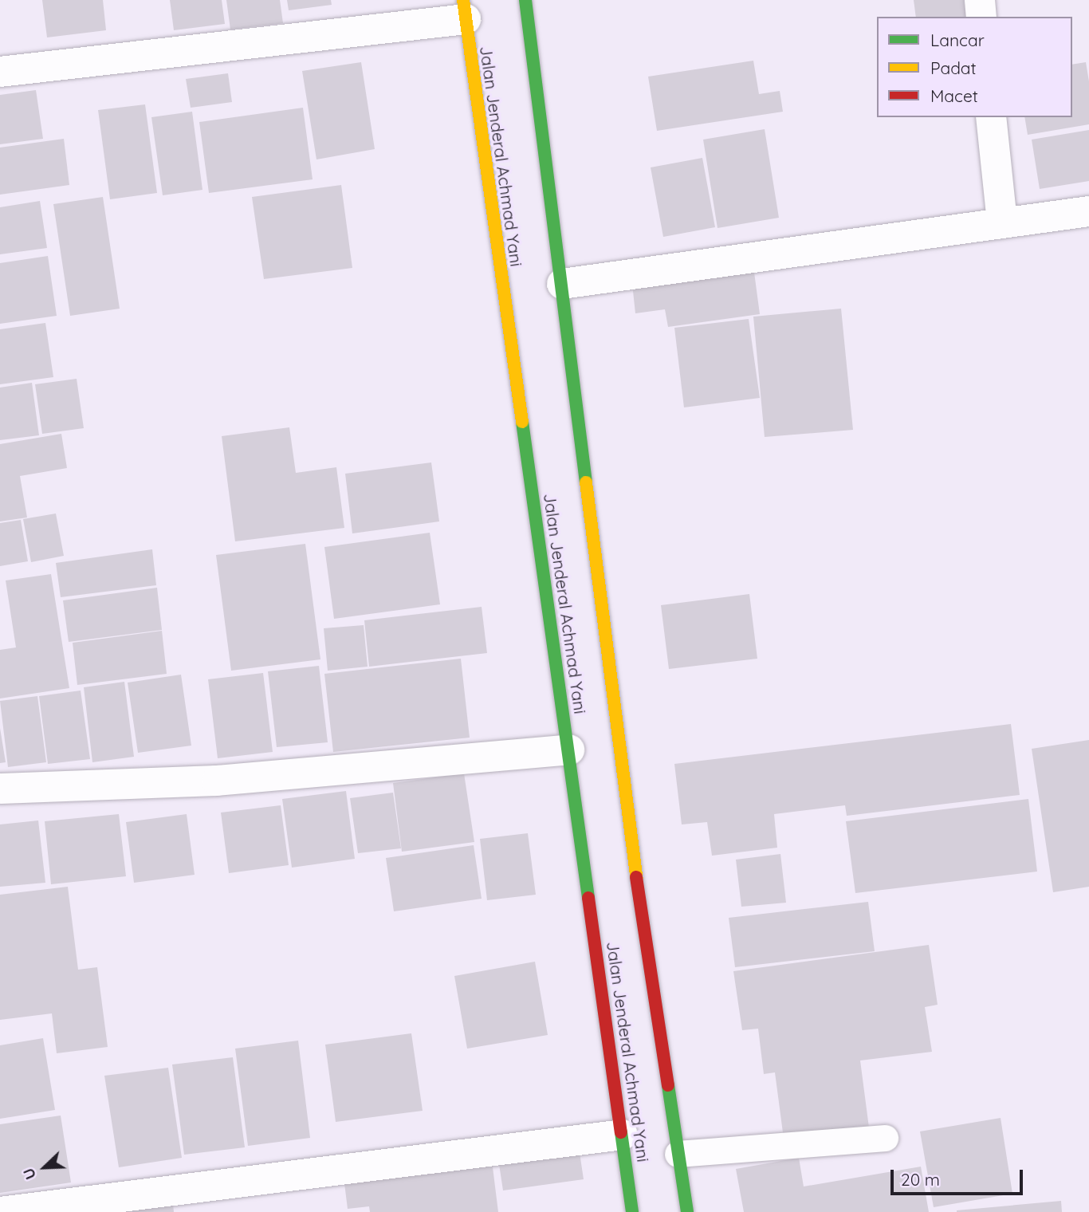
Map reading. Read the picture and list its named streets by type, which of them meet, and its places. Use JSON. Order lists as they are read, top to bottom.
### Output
{
  "streets": {
    "street": ["Jalan Jenderal Achmad Yani"]
  },
  "legend": ["Lancar", "Padat", "Macet"],
  "scale_bar": "20 m",
  "north": "bottom left"
}
